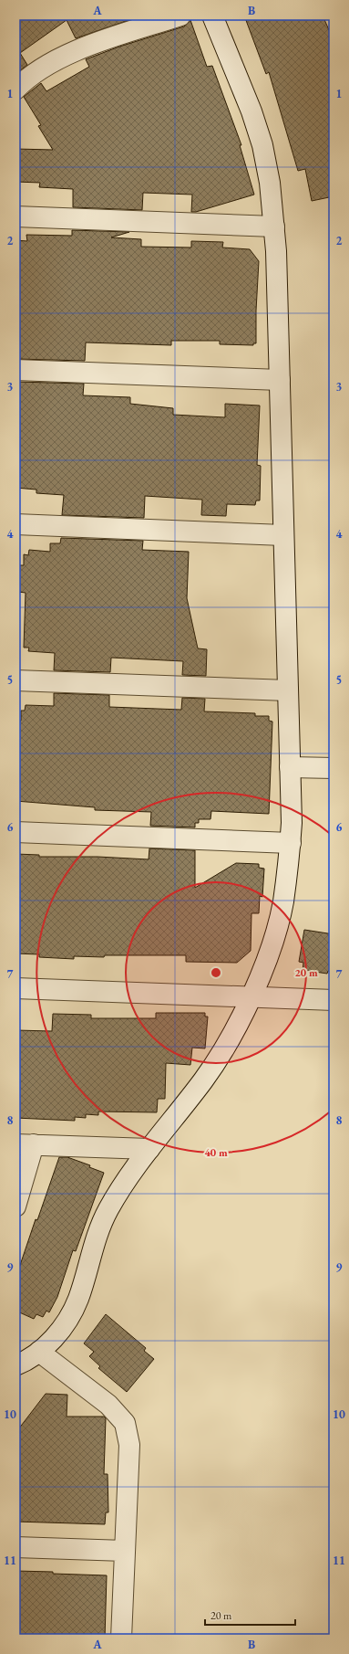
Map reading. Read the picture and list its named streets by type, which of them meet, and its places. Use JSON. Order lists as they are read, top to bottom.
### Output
{
  "scale_bar": "20 m",
  "grid": {
    "columns": ["A", "B"],
    "rows": [
      "1",
      "2",
      "3",
      "4",
      "5",
      "6",
      "7",
      "8",
      "9",
      "10",
      "11"
    ]
  },
  "rings": ["20 m", "40 m"]
}
